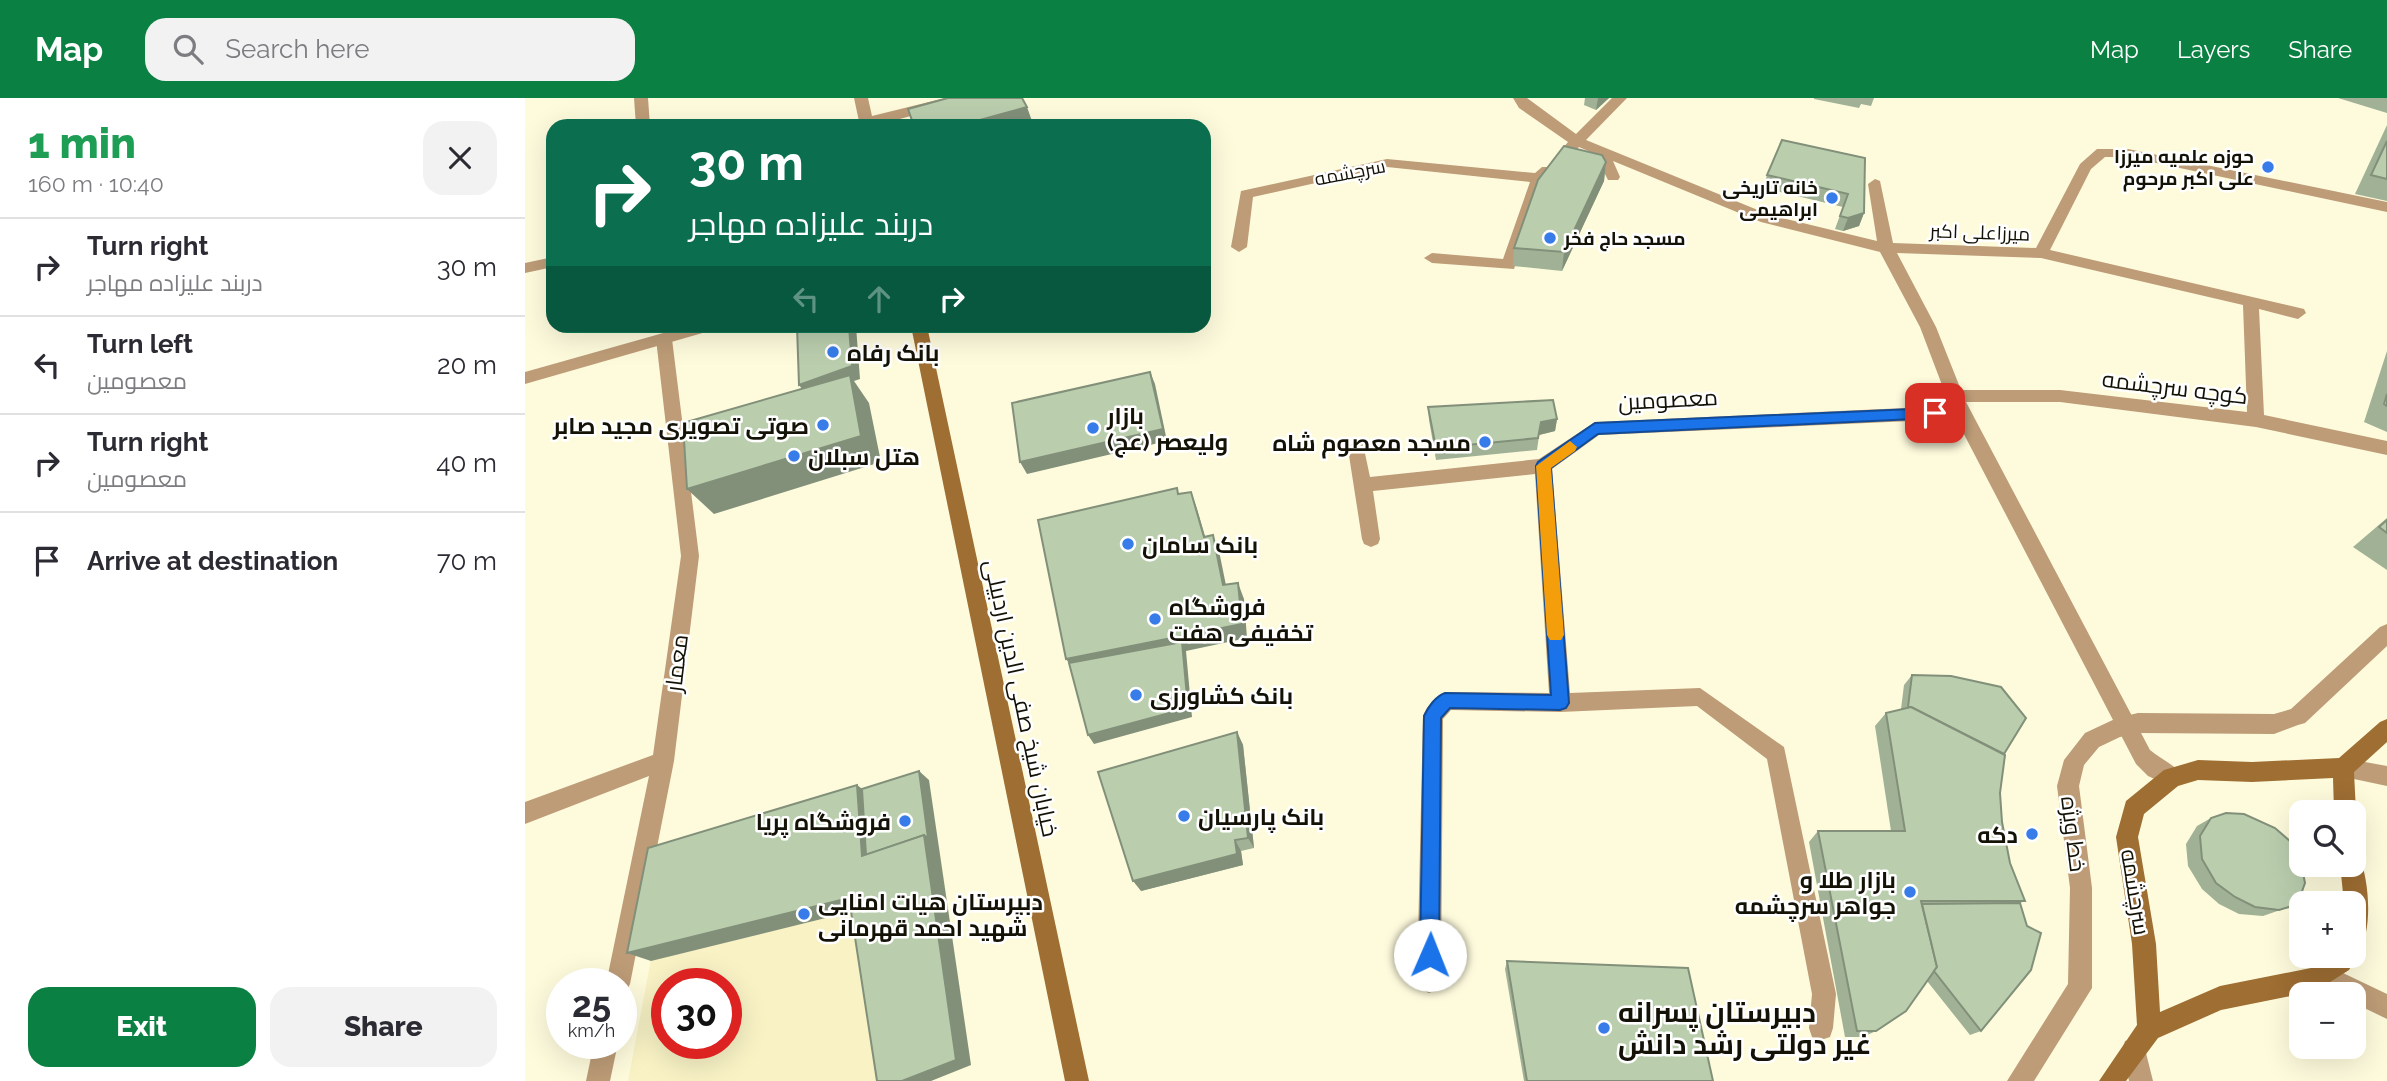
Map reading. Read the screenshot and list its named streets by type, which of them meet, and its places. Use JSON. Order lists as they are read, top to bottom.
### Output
{
  "streets": {
    "main road": ["سرچشمه", "خیابان شیخ صفی الدین اردبیلی"],
    "street": [
      "میرزاعلی اکبر",
      "کوچه سرچشمه",
      "معصومین",
      "معمار",
      "خط ویژه"
    ]
  },
  "crossings": [
    ["کوچه سرچشمه", "معصومین"]
  ],
  "places": [
    "حوزه علمیه میرزا علی اکبر مرحوم",
    "خانه تاریخی ابراهیمی",
    "مسجد حاج فخر",
    "بانک رفاه",
    "صوتی تصویری مجید صابر",
    "بازار ولیعصر (عج)",
    "مسجد معصوم شاه",
    "هتل سبلان",
    "بانک سامان",
    "فروشگاه تخفیفی هفت",
    "بانک کشاورزی",
    "بانک پارسیان",
    "فروشگاه پریا",
    "دکه",
    "بازار طلا و جواهر سرچشمه",
    "دبیرستان هیات امنایی شهید احمد قهرمانی",
    "دبیرستان پسرانه غیر دولتی رشد دانش"
  ],
  "page": {
    "header": "Map",
    "search": "Search here",
    "nav": ["Map", "Layers", "Share"],
    "heading": ["1 min", "160 m · 10:40"],
    "turn": ["30 m", "دربند علیزاده مهاجر"],
    "list": [
      {
        "name": "Turn right",
        "note": "دربند علیزاده مهاجر",
        "value": "30 m"
      },
      {
        "name": "Turn left",
        "note": "معصومین",
        "value": "20 m"
      },
      {
        "name": "Turn right",
        "note": "معصومین",
        "value": "40 m"
      },
      {
        "name": "Arrive at destination",
        "value": "70 m"
      }
    ],
    "map_buttons": ["+", "−"],
    "speed": "25 km/h",
    "limit": "30",
    "buttons": ["Exit", "Share"]
  }
}
